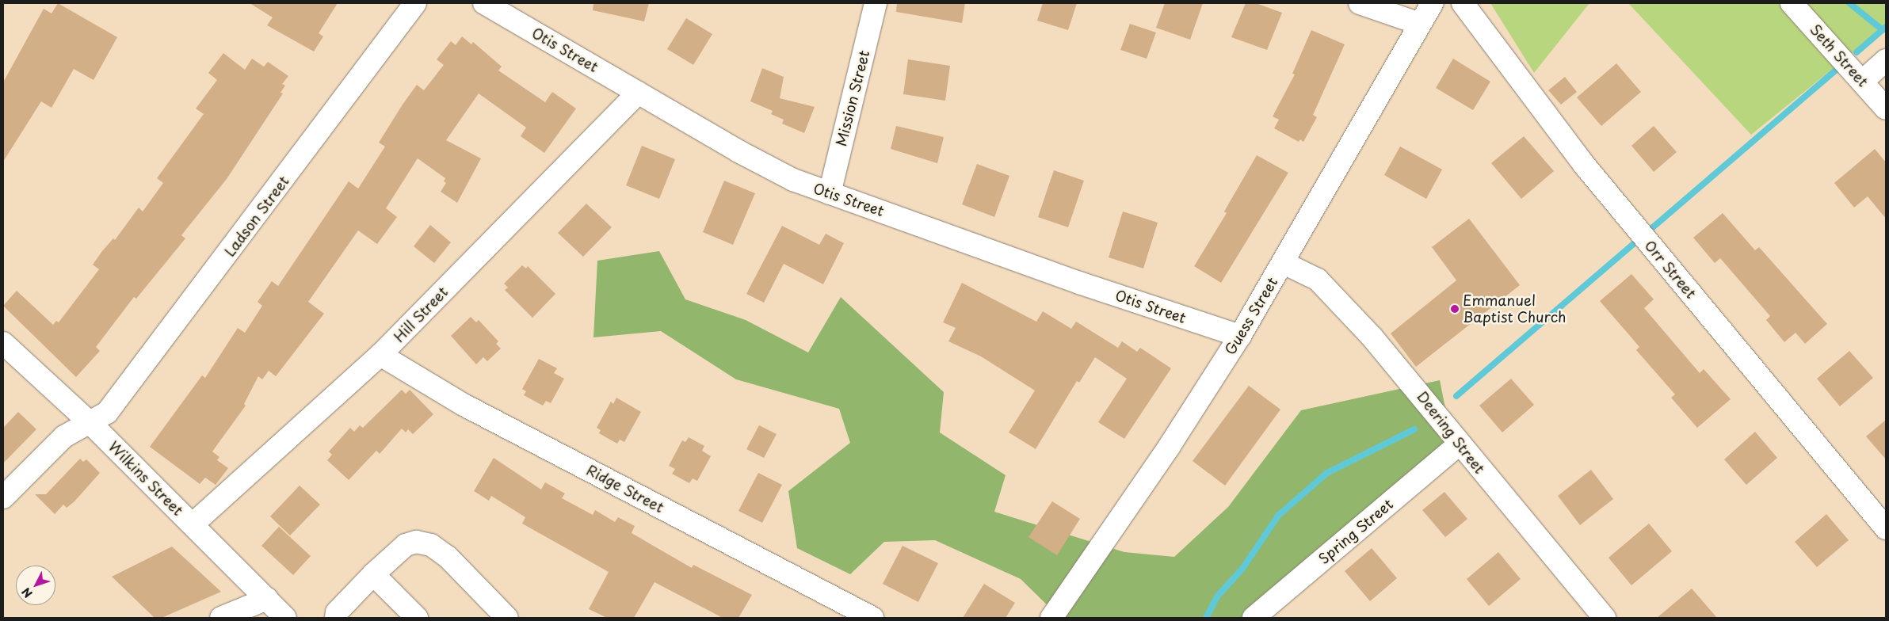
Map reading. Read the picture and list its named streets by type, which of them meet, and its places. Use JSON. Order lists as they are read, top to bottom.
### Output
{
  "streets": {
    "street": [
      "Otis Street",
      "Seth Street",
      "Mission Street",
      "Ladson Street",
      "Orr Street",
      "Hill Street",
      "Guess Street",
      "Deering Street",
      "Wilkins Street",
      "Ridge Street",
      "Spring Street"
    ]
  },
  "crossings": [
    ["Otis Street", "Mission Street"],
    ["Otis Street", "Hill Street"],
    ["Otis Street", "Guess Street"],
    ["Ladson Street", "Wilkins Street"],
    ["Hill Street", "Wilkins Street"],
    ["Hill Street", "Ridge Street"],
    ["Guess Street", "Deering Street"],
    ["Deering Street", "Spring Street"]
  ],
  "places": ["Emmanuel Baptist Church"],
  "north": "bottom left"
}
